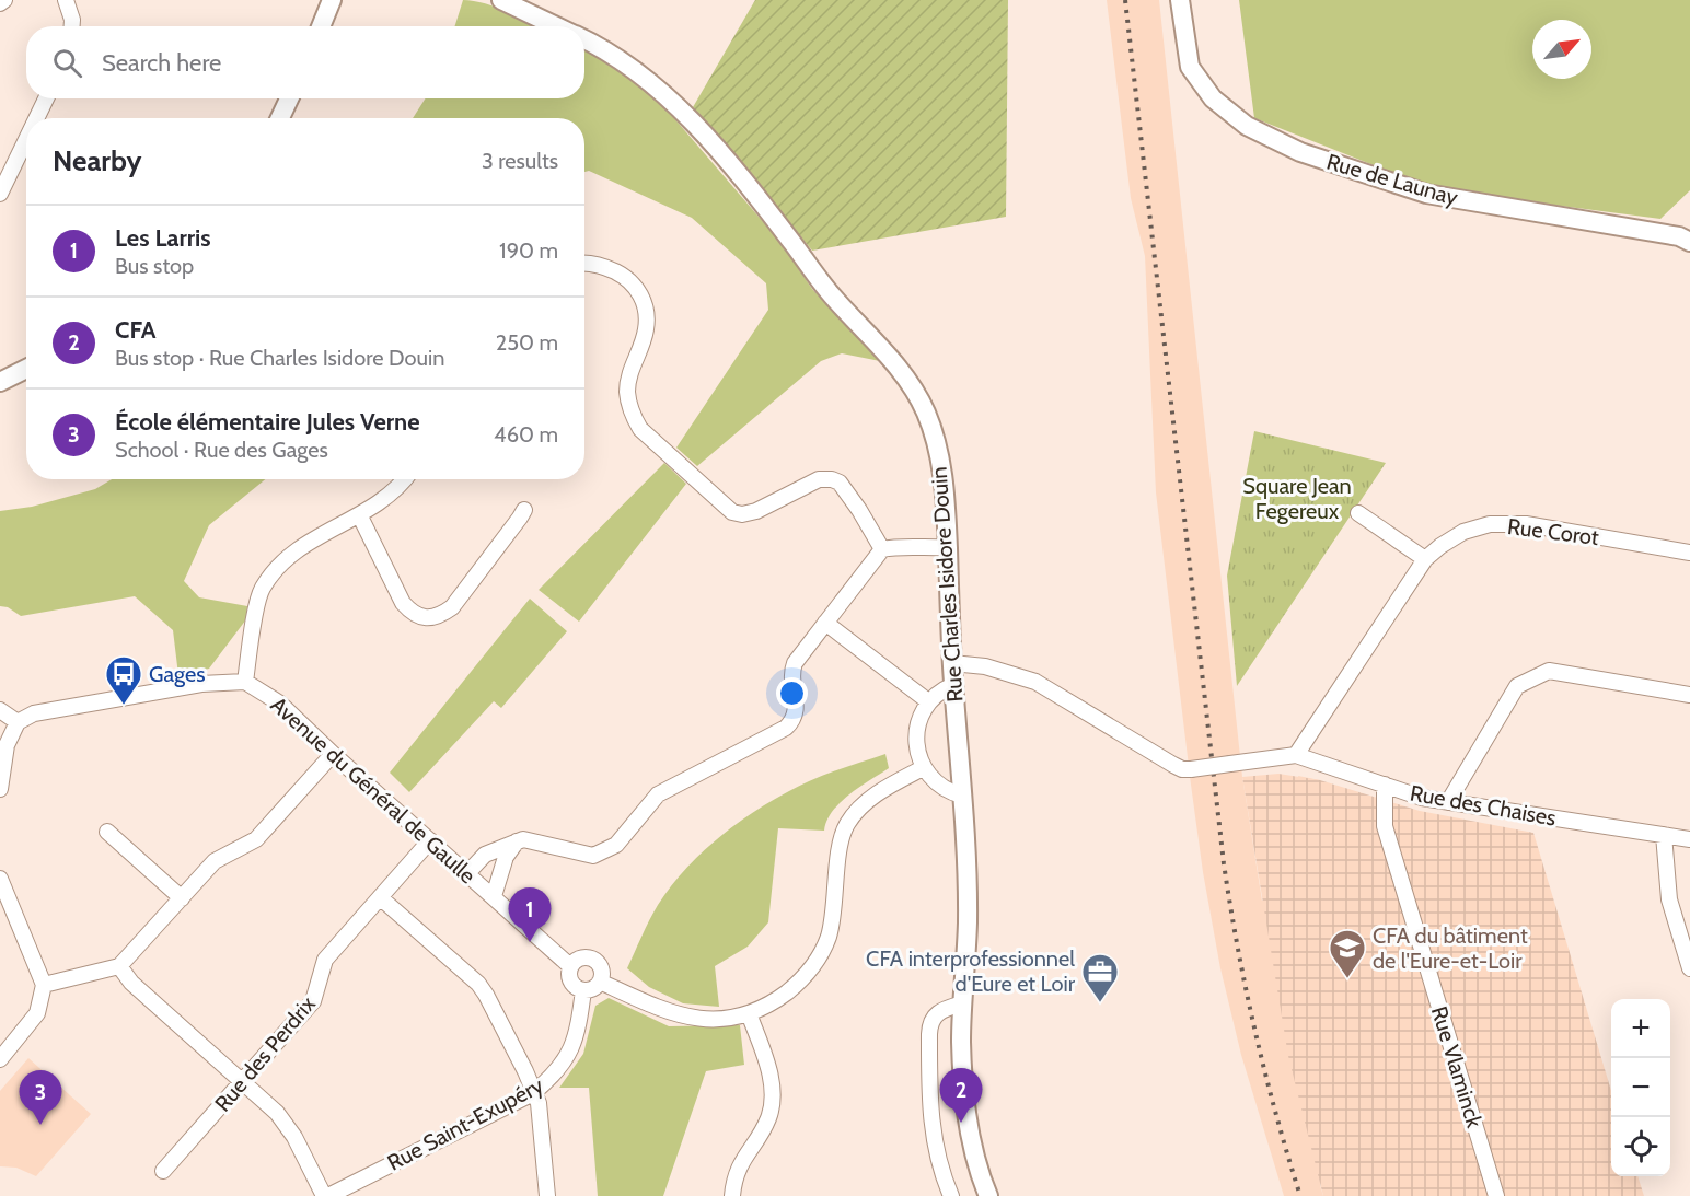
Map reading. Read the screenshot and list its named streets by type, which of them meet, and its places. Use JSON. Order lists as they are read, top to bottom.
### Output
{
  "streets": {
    "street": [
      "Rue de Launay",
      "Rue Corot",
      "Rue Charles Isidore Douin",
      "Avenue du Général de Gaulle",
      "Rue des Chaises",
      "Rue des Perdrix",
      "Rue Vlaminck",
      "Rue Saint-Exupéry"
    ]
  },
  "crossings": [
    ["Rue Corot", "Rue des Chaises"],
    ["Rue Charles Isidore Douin", "Rue des Chaises"],
    ["Avenue du Général de Gaulle", "Rue des Perdrix"],
    ["Avenue du Général de Gaulle", "Rue Saint-Exupéry"],
    ["Rue des Chaises", "Rue Vlaminck"]
  ],
  "parks": ["Square Jean Fegereux"],
  "places": {
    "bus stop": ["Gages"],
    "school or university": ["CFA du bâtiment de l'Eure-et-Loir"],
    "office": ["CFA interprofessionnel d'Eure et Loir"]
  },
  "north": "top right",
  "page": {
    "search": "Search here",
    "heading": ["Nearby", "3 results"],
    "list": [
      {
        "mark": "1",
        "name": "Les Larris",
        "note": "Bus stop",
        "value": "190 m"
      },
      {
        "mark": "2",
        "name": "CFA",
        "note": "Bus stop · Rue Charles Isidore Douin",
        "value": "250 m"
      },
      {
        "mark": "3",
        "name": "École élémentaire Jules Verne",
        "note": "School · Rue des Gages",
        "value": "460 m"
      }
    ],
    "pins": ["1", "2", "3"],
    "map_buttons": ["+", "−"]
  }
}
